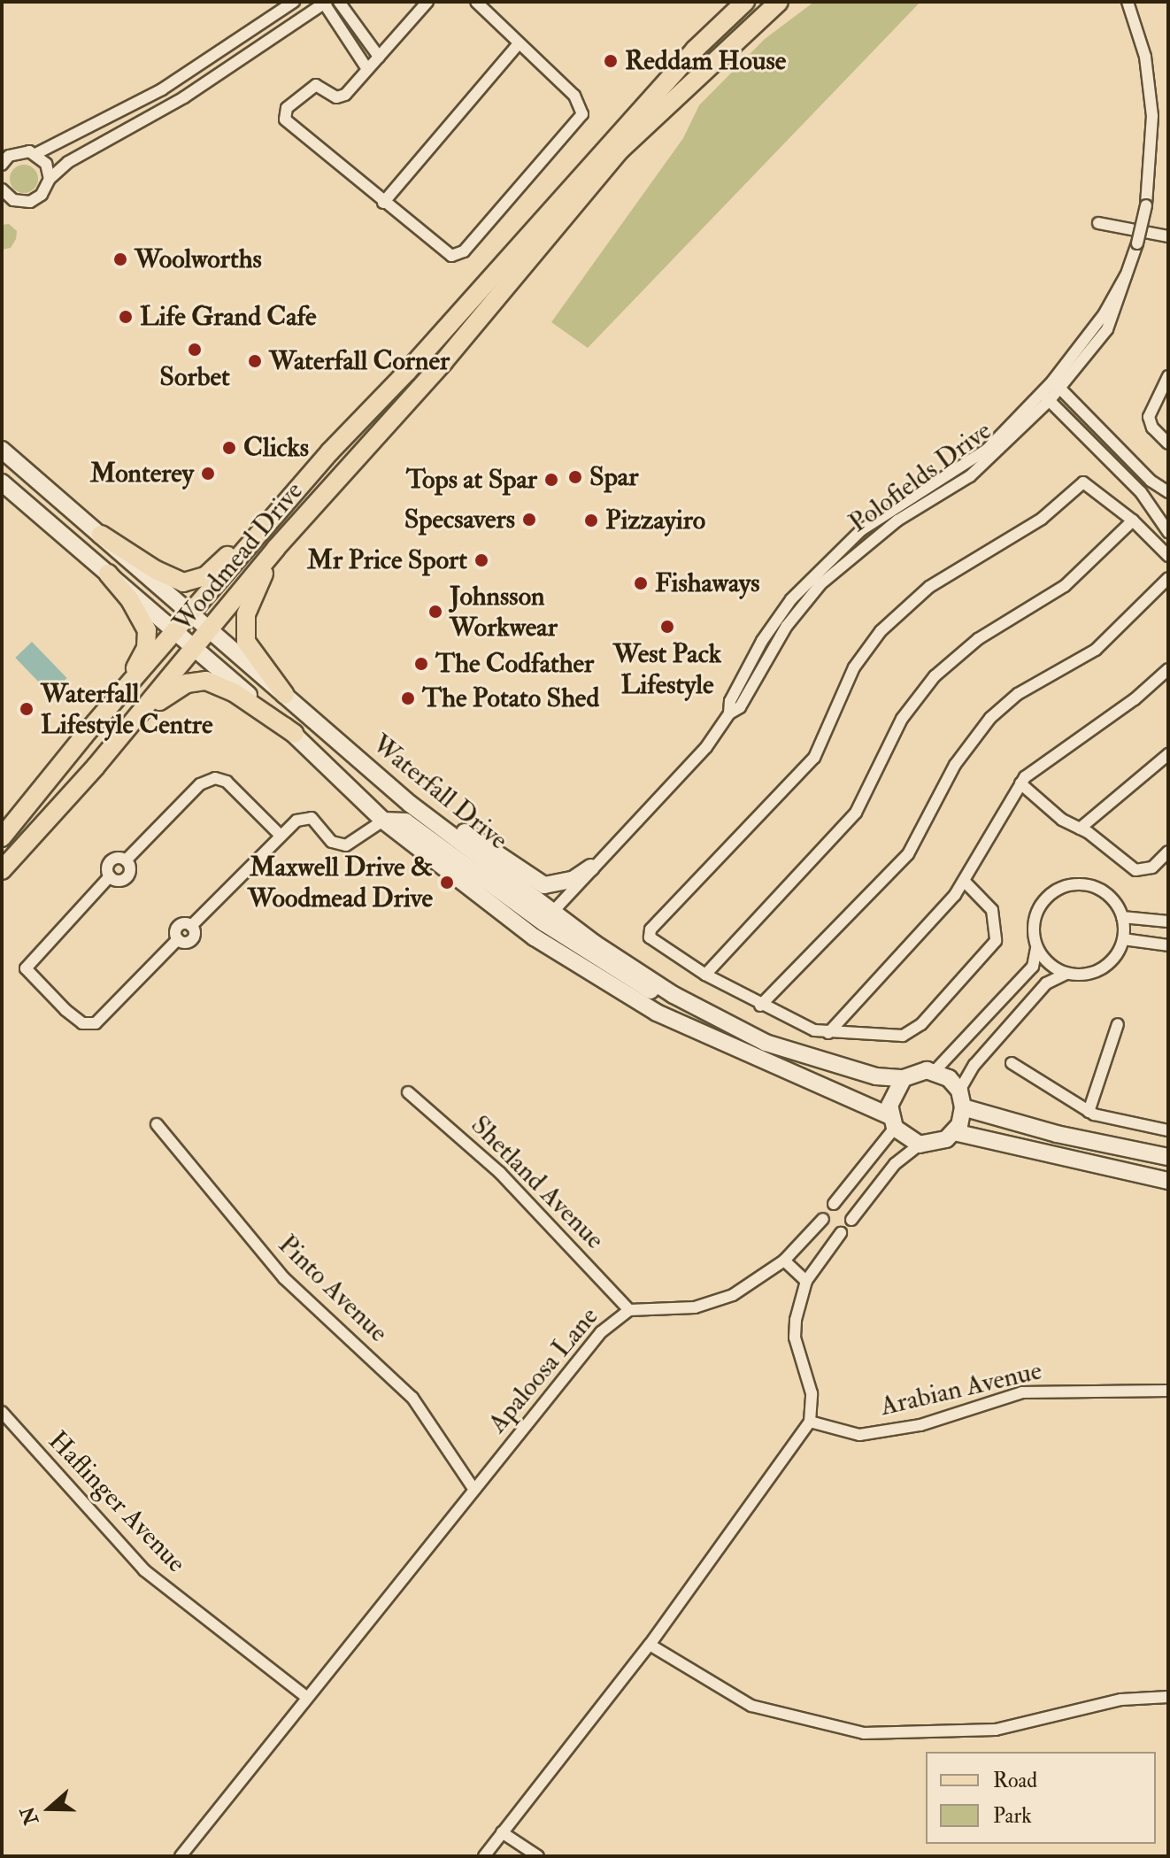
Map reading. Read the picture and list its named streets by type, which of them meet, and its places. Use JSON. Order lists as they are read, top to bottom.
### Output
{
  "streets": {
    "main road": ["Woodmead Drive", "Waterfall Drive"],
    "street": [
      "Polofields Drive",
      "Shetland Avenue",
      "Pinto Avenue",
      "Apaloosa Lane",
      "Arabian Avenue",
      "Haflinger Avenue"
    ]
  },
  "crossings": [
    ["Polofields Drive", "Waterfall Drive"],
    ["Woodmead Drive", "Waterfall Drive"],
    ["Shetland Avenue", "Apaloosa Lane"],
    ["Pinto Avenue", "Apaloosa Lane"],
    ["Apaloosa Lane", "Haflinger Avenue"]
  ],
  "places": [
    "Reddam House",
    "Woolworths",
    "Life Grand Cafe",
    "Sorbet",
    "Waterfall Corner",
    "Clicks",
    "Monterey",
    "Spar",
    "Tops at Spar",
    "Specsavers",
    "Pizzayiro",
    "Mr Price Sport",
    "Fishaways",
    "Johnsson Workwear",
    "West Pack Lifestyle",
    "The Codfather",
    "The Potato Shed",
    "Waterfall Lifestyle Centre",
    "Maxwell Drive & Woodmead Drive"
  ],
  "legend": ["Road", "Park"],
  "north": "left"
}
